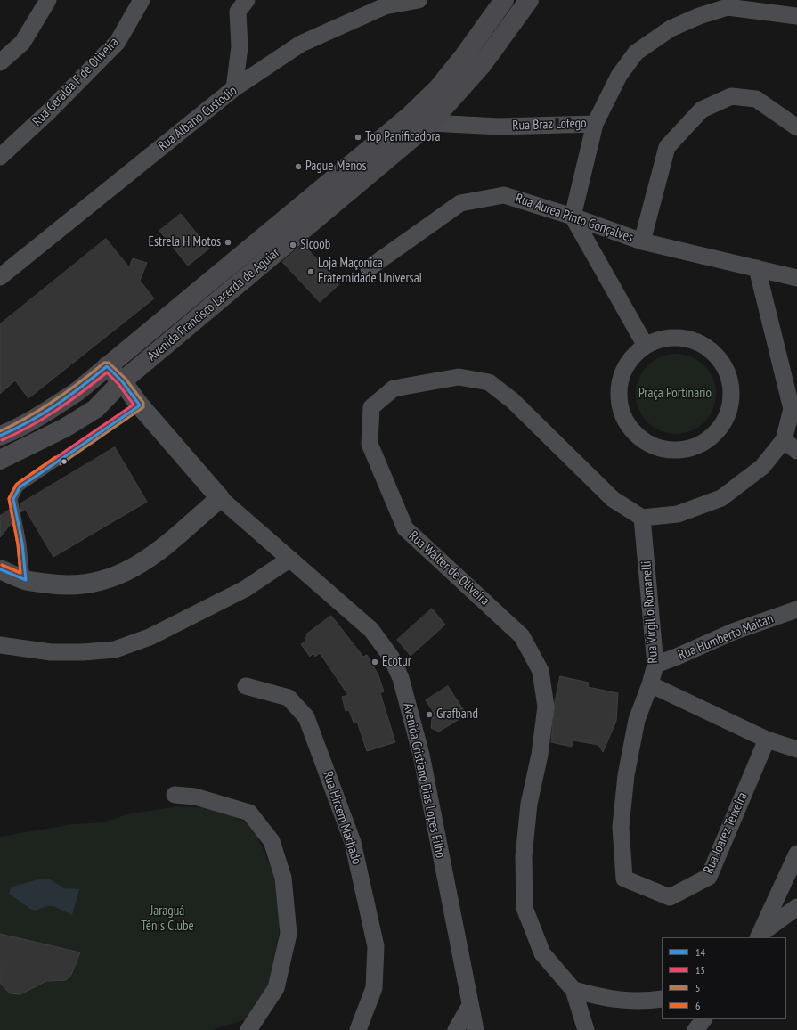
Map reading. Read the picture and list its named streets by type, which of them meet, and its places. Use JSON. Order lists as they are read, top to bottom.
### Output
{
  "streets": {
    "main road": ["Avenida Francisco Lacerda de Aguiar"],
    "street": [
      "Rua Geralda F de Oliveira",
      "Rua Albano Custodio",
      "Rua Braz Lofego",
      "Rua Aurea Pinto Gonçalves",
      "Rua Walter de Oliveira",
      "Rua Virgilio Romanelli",
      "Rua Humberto Maitan",
      "Avenida Cristiano Dias Lopes Filho",
      "Rua Hircem Machado",
      "Rua Joarez Teixeira"
    ]
  },
  "crossings": [
    ["Rua Braz Lofego", "Rua Aurea Pinto Gonçalves"],
    ["Rua Braz Lofego", "Avenida Francisco Lacerda de Aguiar"],
    ["Rua Walter de Oliveira", "Rua Virgilio Romanelli"],
    ["Rua Virgilio Romanelli", "Rua Humberto Maitan"],
    ["Rua Virgilio Romanelli", "Rua Joarez Teixeira"]
  ],
  "parks": ["Praça Portinario", "Jaraguá Tênis Clube"],
  "places": [
    "Top Panificadora",
    "Pague Menos",
    "Estrela H Motos",
    "Sicoob",
    "Loja Maçonica Fraternidade Universal",
    "Ecotur",
    "Grafband"
  ],
  "lines": [
    "transit line 5",
    "transit line 14",
    "transit line 15",
    "transit line 6"
  ],
  "legend": [
    "14",
    "15",
    "5",
    "6"
  ]
}
